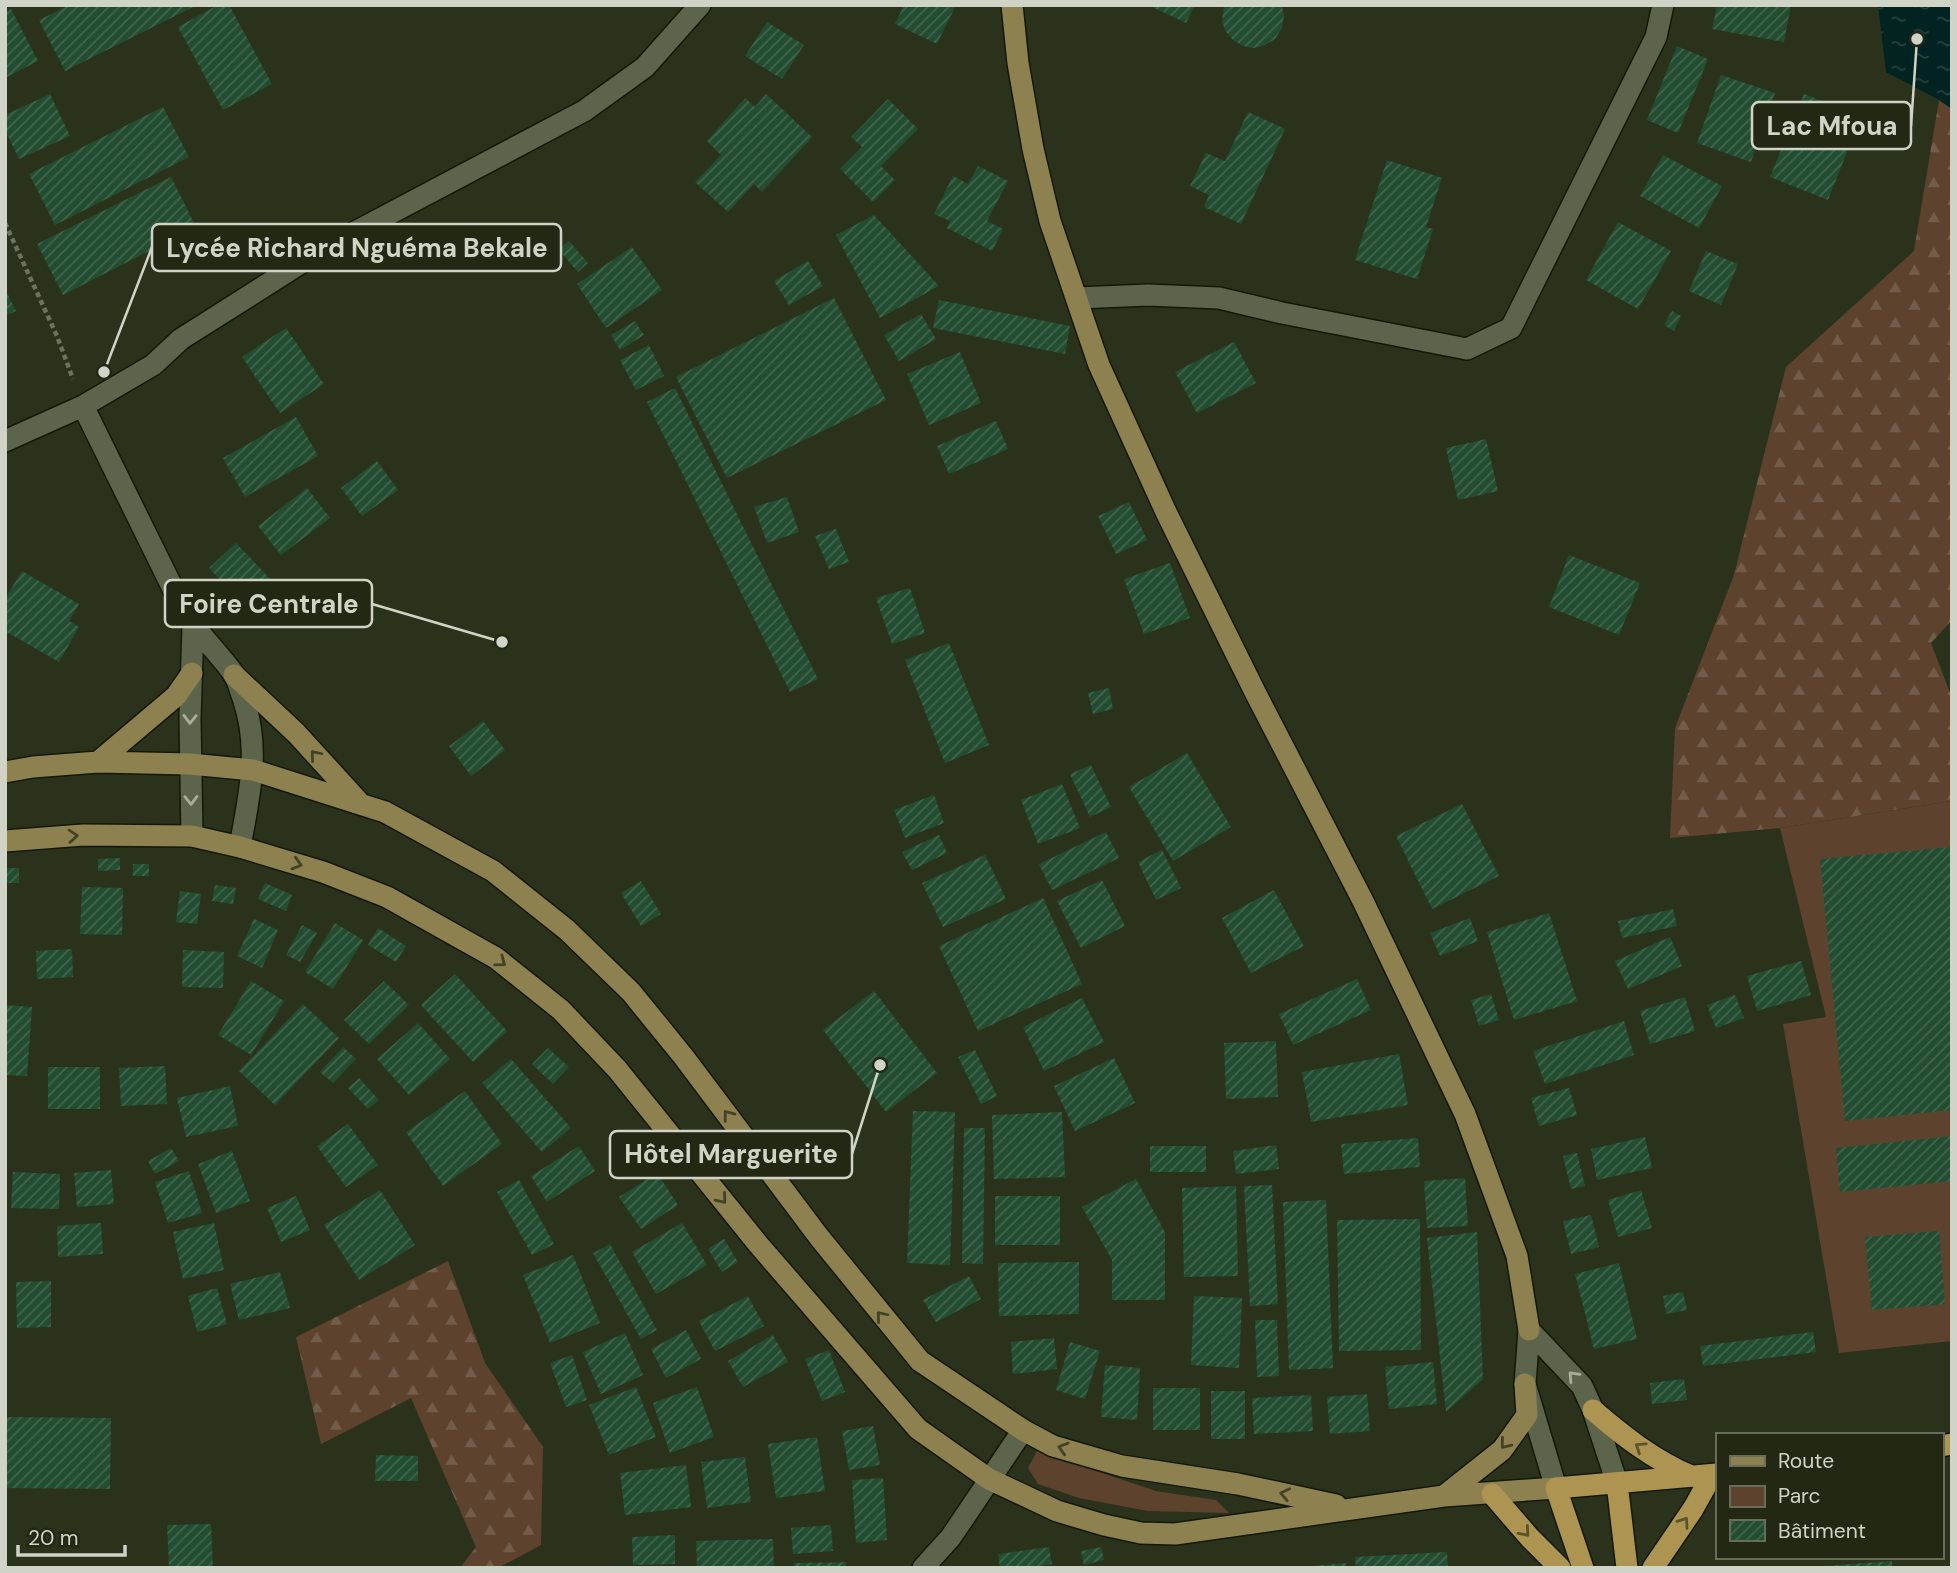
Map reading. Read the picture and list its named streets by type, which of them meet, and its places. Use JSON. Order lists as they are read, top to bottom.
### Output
{
  "places": [
    "Lac Mfoua",
    "Lycée Richard Nguéma Bekale",
    "Foire Centrale",
    "Hôtel Marguerite"
  ],
  "legend": ["Route", "Parc", "Bâtiment"],
  "scale_bar": "20 m"
}
